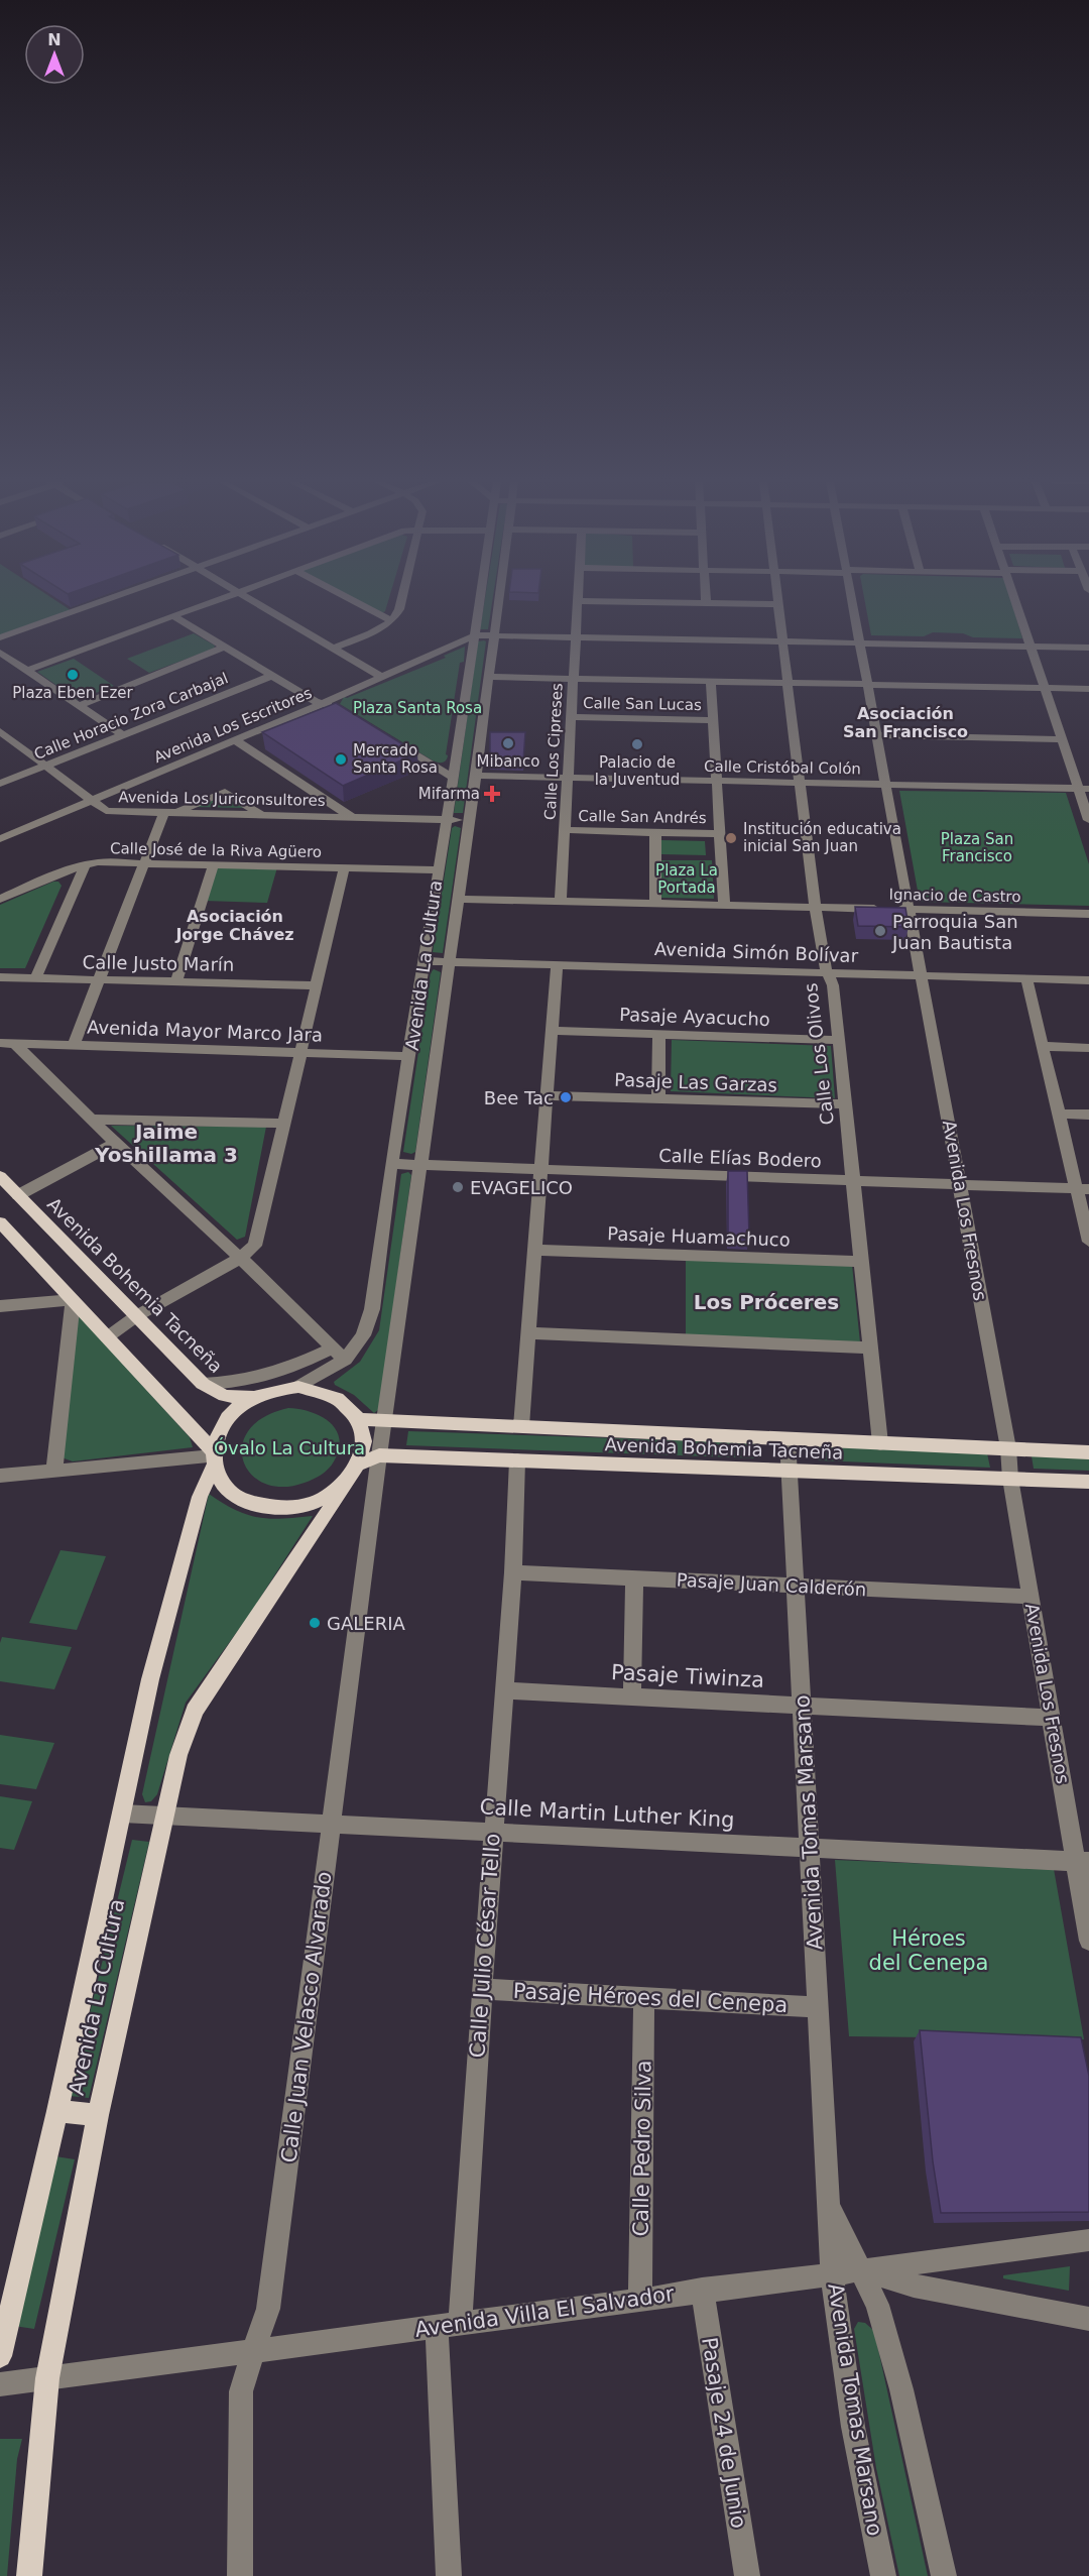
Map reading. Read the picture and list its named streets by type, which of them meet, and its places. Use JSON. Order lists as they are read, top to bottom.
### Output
{
  "streets": {
    "main road": ["Avenida La Cultura", "Avenida Bohemia Tacneña"],
    "street": [
      "Calle San Lucas",
      "Calle Horacio Zora Carbajal",
      "Avenida Los Escritores",
      "Calle Los Cipreses",
      "Calle Cristóbal Colón",
      "Avenida Los Juriconsultores",
      "Calle San Andrés",
      "Calle José de la Riva Agüero",
      "Ignacio de Castro",
      "Avenida Simón Bolívar",
      "Calle Justo Marín",
      "Pasaje Ayacucho",
      "Avenida Mayor Marco Jara",
      "Calle Los Olivos",
      "Pasaje Las Garzas",
      "Calle Elías Bodero",
      "Avenida Los Fresnos",
      "Pasaje Huamachuco",
      "Pasaje Juan Calderón",
      "Pasaje Tiwinza",
      "Calle Martin Luther King",
      "Avenida Tomas Marsano",
      "Calle Julio César Tello",
      "Pasaje Héroes del Cenepa",
      "Calle Juan Velasco Alvarado",
      "Calle Pedro Silva",
      "Avenida Villa El Salvador",
      "Pasaje 24 de Junio"
    ]
  },
  "crossings": [
    ["Calle San Lucas", "Calle Los Cipreses"],
    ["Calle Horacio Zora Carbajal", "Avenida Los Juriconsultores"],
    ["Avenida Los Escritores", "Avenida Los Juriconsultores"],
    ["Avenida Los Escritores", "Avenida La Cultura"],
    ["Calle Los Cipreses", "Calle Cristóbal Colón"],
    ["Calle Los Cipreses", "Calle San Andrés"],
    ["Calle Los Cipreses", "Ignacio de Castro"],
    ["Calle Cristóbal Colón", "Avenida La Cultura"],
    ["Calle Cristóbal Colón", "Calle Los Olivos"],
    ["Calle Cristóbal Colón", "Avenida Los Fresnos"],
    ["Avenida Los Juriconsultores", "Avenida La Cultura"],
    ["Calle José de la Riva Agüero", "Avenida La Cultura"],
    ["Ignacio de Castro", "Avenida La Cultura"],
    ["Ignacio de Castro", "Calle Los Olivos"],
    ["Ignacio de Castro", "Avenida Los Fresnos"],
    ["Avenida Simón Bolívar", "Avenida La Cultura"],
    ["Avenida Simón Bolívar", "Calle Los Olivos"],
    ["Avenida Simón Bolívar", "Avenida Los Fresnos"],
    ["Avenida La Cultura", "Avenida Mayor Marco Jara"],
    ["Avenida La Cultura", "Calle Elías Bodero"],
    ["Avenida La Cultura", "Avenida Bohemia Tacneña"],
    ["Avenida La Cultura", "Calle Martin Luther King"],
    ["Avenida La Cultura", "Calle Juan Velasco Alvarado"],
    ["Avenida La Cultura", "Avenida Villa El Salvador"],
    ["Pasaje Ayacucho", "Calle Los Olivos"],
    ["Calle Los Olivos", "Pasaje Las Garzas"],
    ["Calle Los Olivos", "Calle Elías Bodero"],
    ["Calle Los Olivos", "Pasaje Huamachuco"],
    ["Calle Los Olivos", "Avenida Bohemia Tacneña"],
    ["Calle Elías Bodero", "Avenida Los Fresnos"],
    ["Avenida Los Fresnos", "Avenida Bohemia Tacneña"],
    ["Avenida Los Fresnos", "Pasaje Juan Calderón"],
    ["Avenida Los Fresnos", "Pasaje Tiwinza"],
    ["Avenida Los Fresnos", "Calle Martin Luther King"],
    ["Avenida Bohemia Tacneña", "Avenida Tomas Marsano"],
    ["Avenida Bohemia Tacneña", "Calle Julio César Tello"],
    ["Avenida Bohemia Tacneña", "Calle Juan Velasco Alvarado"],
    ["Pasaje Juan Calderón", "Avenida Tomas Marsano"],
    ["Pasaje Juan Calderón", "Calle Julio César Tello"],
    ["Pasaje Tiwinza", "Avenida Tomas Marsano"],
    ["Pasaje Tiwinza", "Calle Julio César Tello"],
    ["Calle Martin Luther King", "Avenida Tomas Marsano"],
    ["Calle Martin Luther King", "Calle Julio César Tello"],
    ["Calle Martin Luther King", "Calle Juan Velasco Alvarado"],
    ["Avenida Tomas Marsano", "Pasaje Héroes del Cenepa"],
    ["Avenida Tomas Marsano", "Avenida Villa El Salvador"],
    ["Calle Julio César Tello", "Pasaje Héroes del Cenepa"],
    ["Calle Julio César Tello", "Avenida Villa El Salvador"],
    ["Pasaje Héroes del Cenepa", "Calle Pedro Silva"],
    ["Calle Juan Velasco Alvarado", "Avenida Villa El Salvador"],
    ["Calle Pedro Silva", "Avenida Villa El Salvador"],
    ["Avenida Villa El Salvador", "Pasaje 24 de Junio"]
  ],
  "districts": [
    "Asociación San Francisco",
    "Asociación Jorge Chávez",
    "Jaime Yoshillama 3",
    "Los Próceres"
  ],
  "parks": [
    "Plaza Santa Rosa",
    "Plaza San Francisco",
    "Plaza La Portada",
    "Óvalo La Cultura",
    "Héroes del Cenepa"
  ],
  "places": {
    "other": [
      "Plaza Eben Ezer",
      "Mibanco",
      "Palacio de la Juventud",
      "Mercado Santa Rosa",
      "Institución educativa inicial San Juan",
      "Parroquia San Juan Bautista",
      "Bee Tac",
      "EVAGELICO",
      "GALERIA"
    ],
    "health": ["Mifarma"]
  },
  "north": "top"
}
